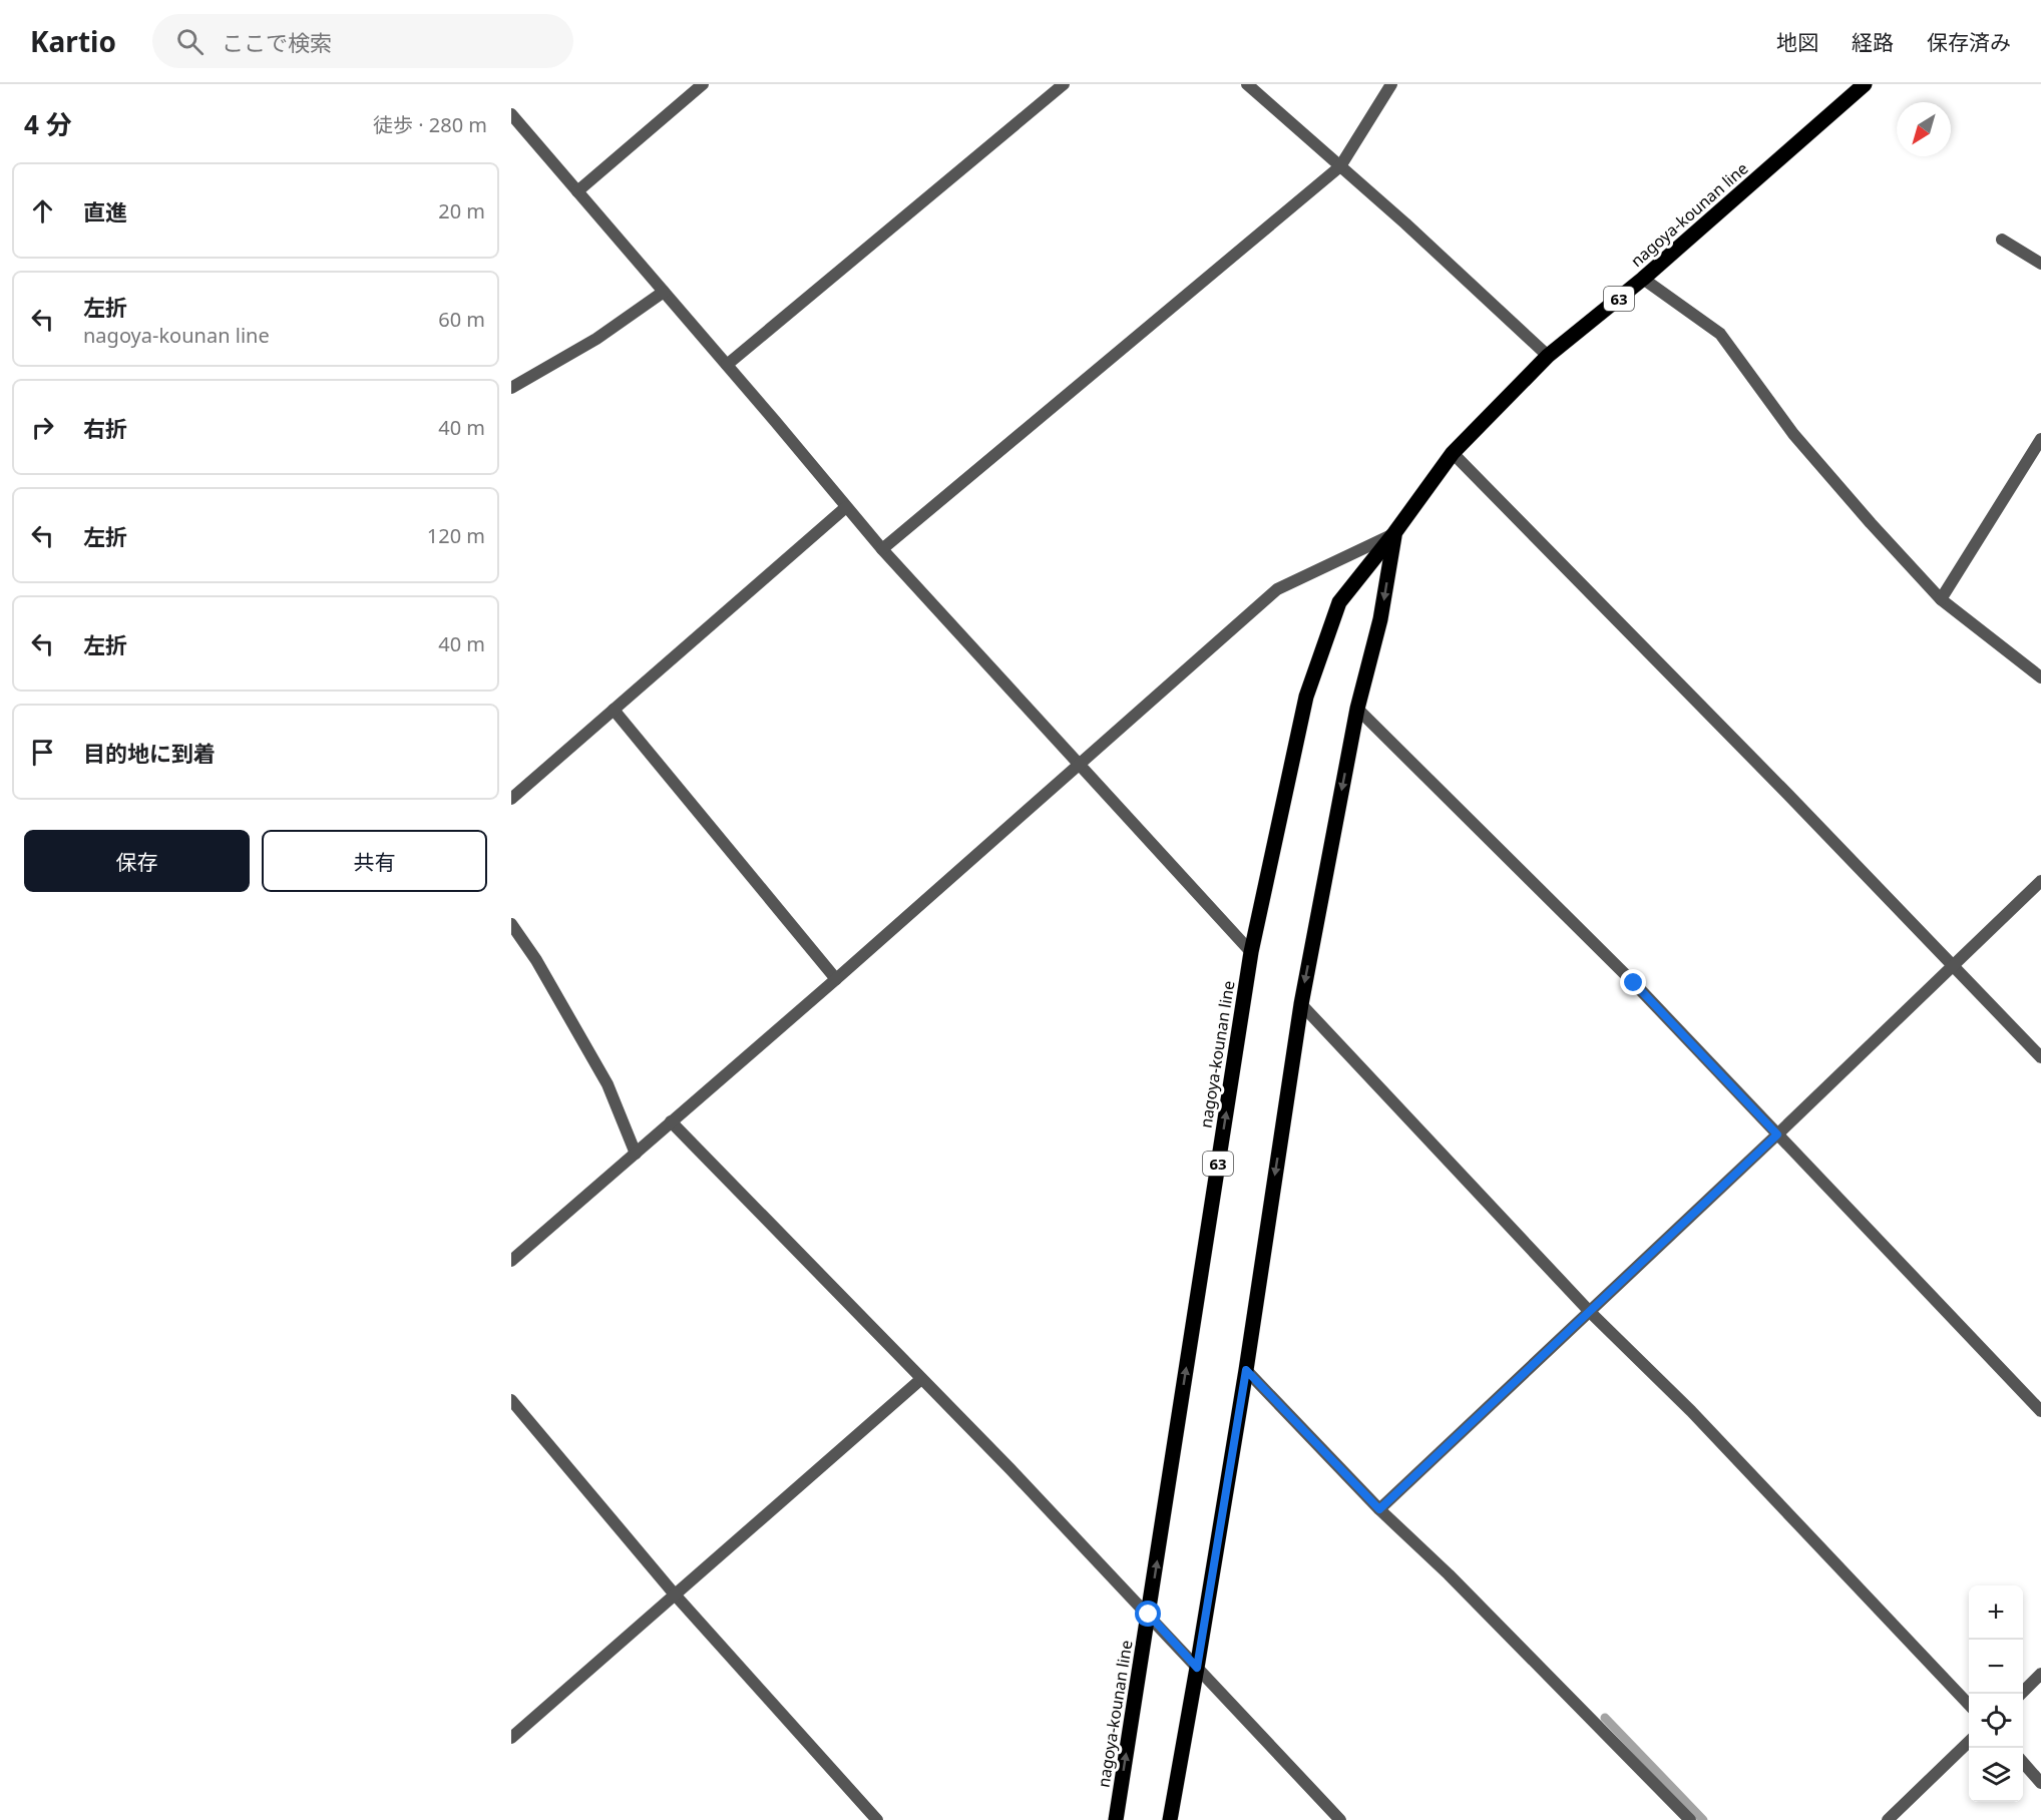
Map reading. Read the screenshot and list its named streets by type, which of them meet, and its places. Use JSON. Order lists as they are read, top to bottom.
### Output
{
  "streets": {
    "main road": ["nagoya-kounan line", "63"]
  },
  "north": "bottom left",
  "page": {
    "header": "Kartio",
    "search": "ここで検索",
    "nav": ["地図", "経路", "保存済み"],
    "heading": ["4 分", "徒歩 · 280 m"],
    "list": [
      ["直進", "20 m"],
      ["左折", "nagoya-kounan line", "60 m"],
      ["右折", "40 m"],
      ["左折", "120 m"],
      ["左折", "40 m"],
      "目的地に到着"
    ],
    "buttons": ["保存", "共有"],
    "map_buttons": ["+", "−"]
  }
}
